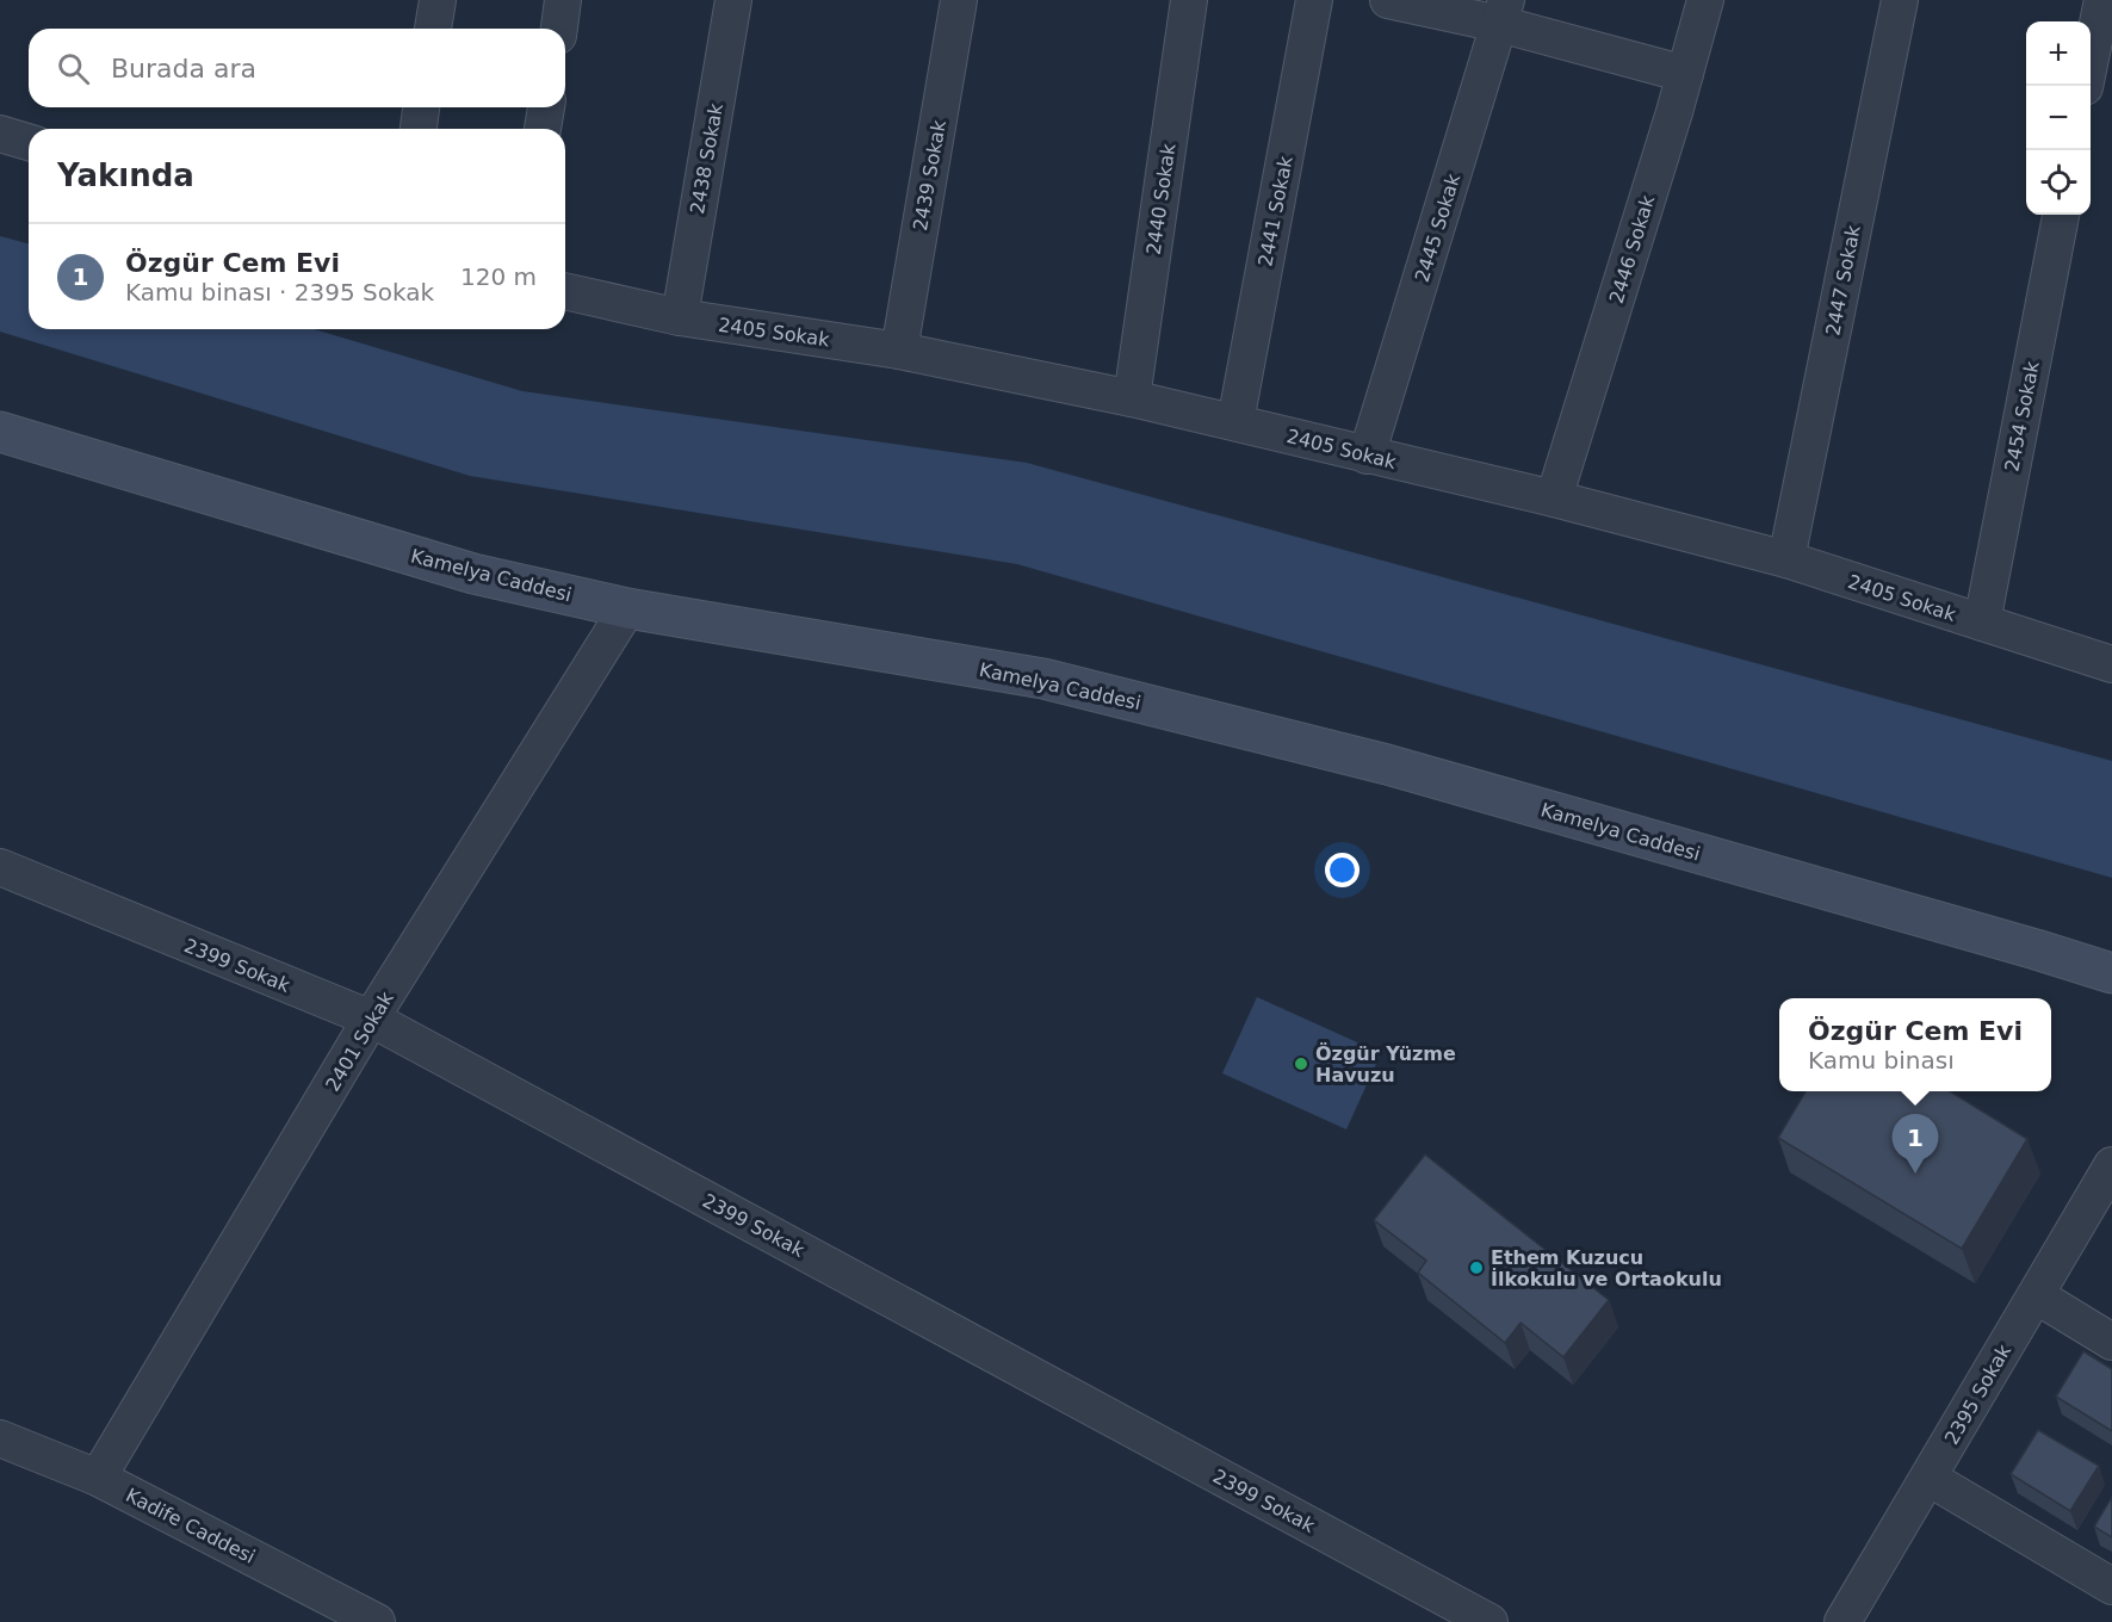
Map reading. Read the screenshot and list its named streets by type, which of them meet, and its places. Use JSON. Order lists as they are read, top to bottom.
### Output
{
  "streets": {
    "street": [
      "2438 Sokak",
      "2439 Sokak",
      "2440 Sokak",
      "2441 Sokak",
      "2445 Sokak",
      "2446 Sokak",
      "2447 Sokak",
      "2405 Sokak",
      "2454 Sokak",
      "Kamelya Caddesi",
      "2399 Sokak",
      "2401 Sokak",
      "2395 Sokak",
      "Kadife Caddesi"
    ]
  },
  "crossings": [
    ["2438 Sokak", "2405 Sokak"],
    ["2439 Sokak", "2405 Sokak"],
    ["2440 Sokak", "2405 Sokak"],
    ["2441 Sokak", "2405 Sokak"],
    ["2445 Sokak", "2405 Sokak"],
    ["2446 Sokak", "2405 Sokak"],
    ["2447 Sokak", "2405 Sokak"],
    ["2405 Sokak", "2454 Sokak"],
    ["Kamelya Caddesi", "2401 Sokak"],
    ["2399 Sokak", "2401 Sokak"],
    ["2401 Sokak", "Kadife Caddesi"]
  ],
  "places": ["Özgür Yüzme Havuzu", "Ethem Kuzucu İlkokulu ve Ortaokulu"],
  "page": {
    "map_buttons": ["+", "−"],
    "search": "Burada ara",
    "heading": "Yakında",
    "list": [
      {
        "mark": "1",
        "name": "Özgür Cem Evi",
        "note": "Kamu binası · 2395 Sokak",
        "value": "120 m"
      }
    ],
    "popup": ["Özgür Cem Evi", "Kamu binası"],
    "pins": "1"
  }
}
